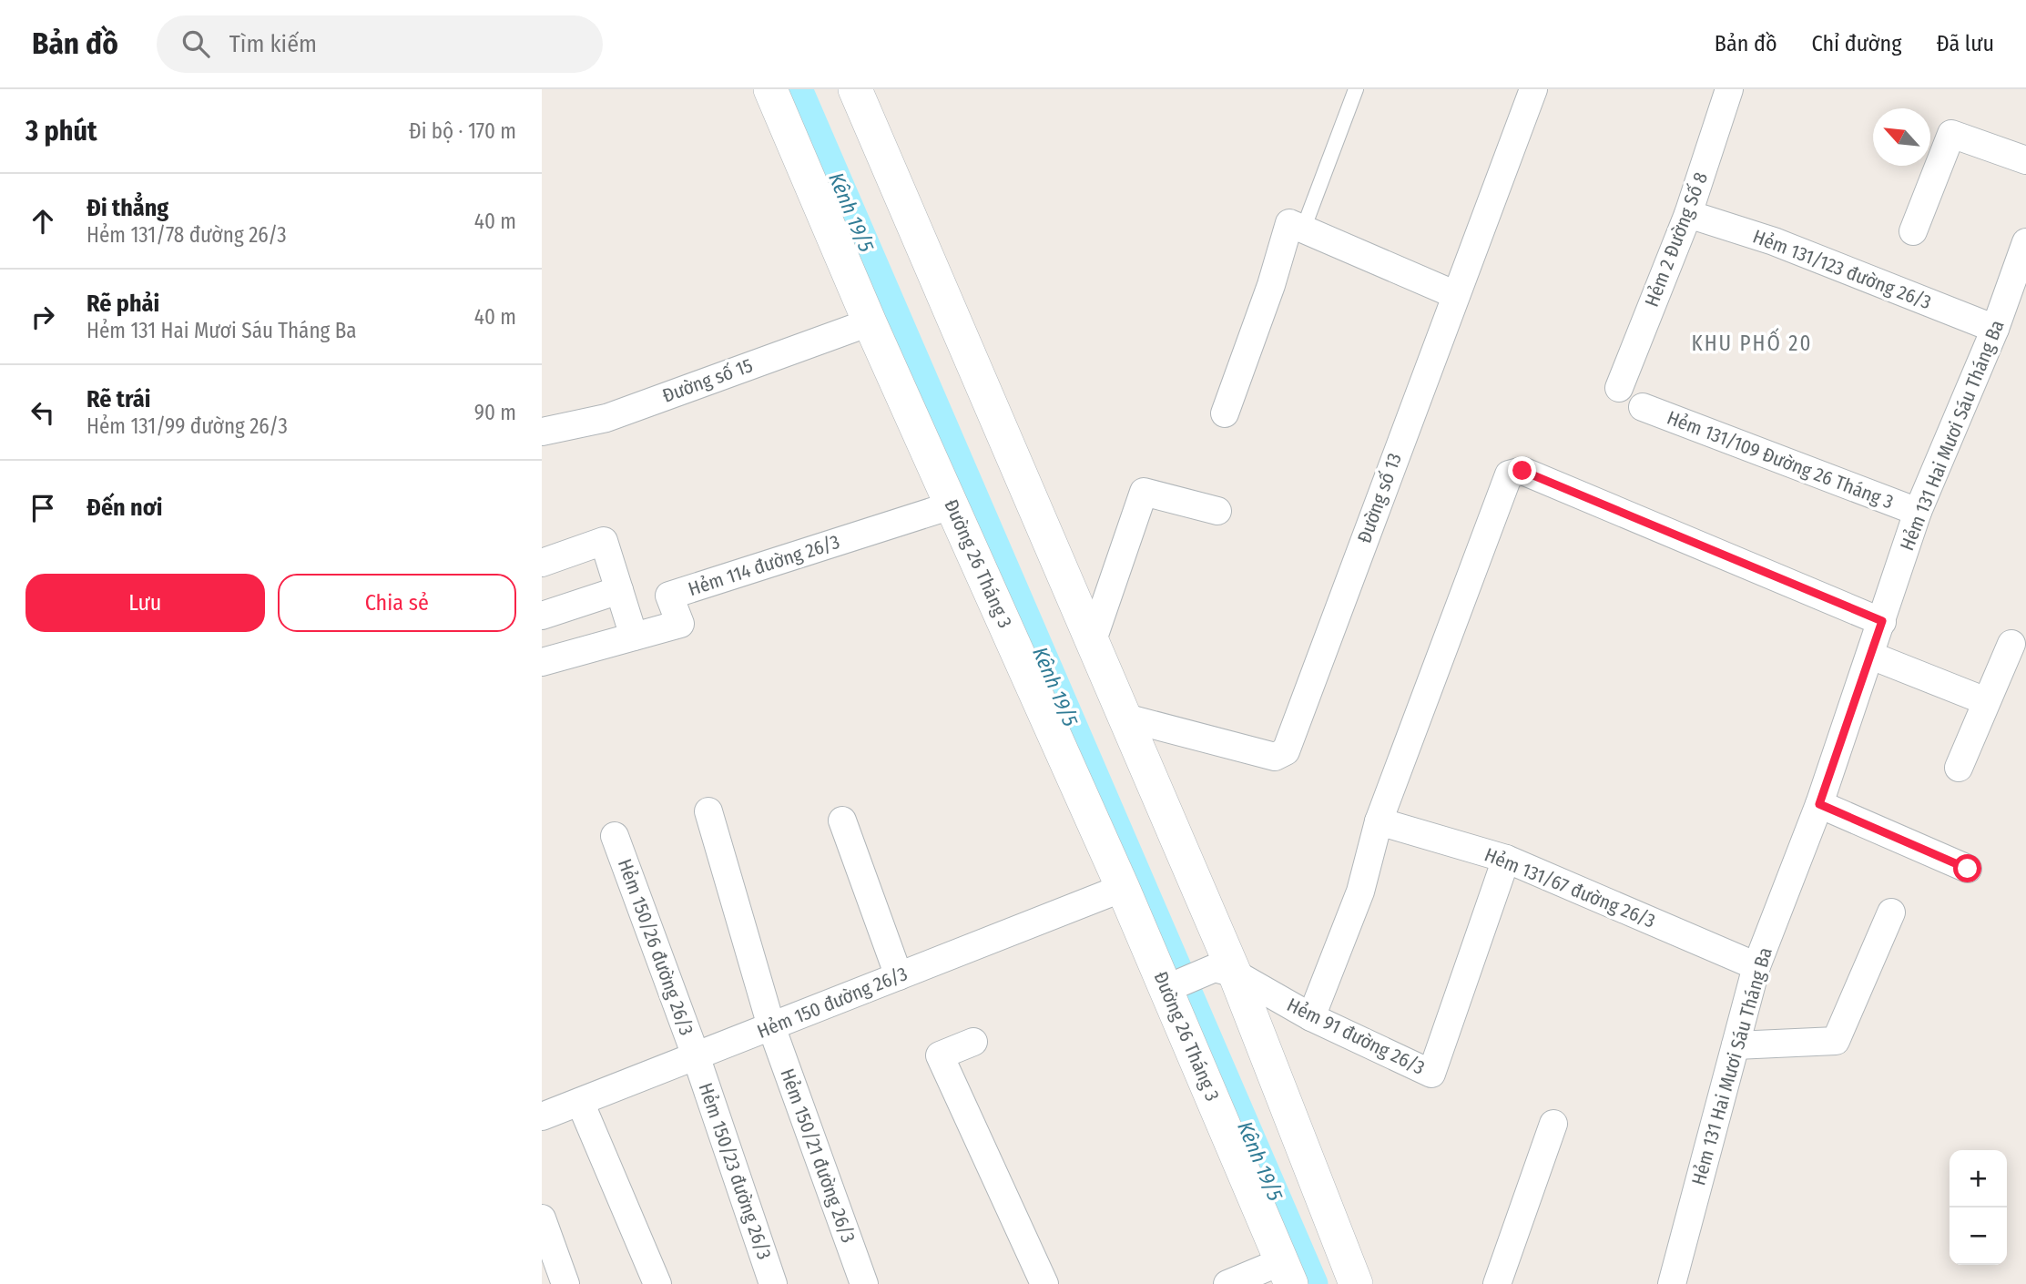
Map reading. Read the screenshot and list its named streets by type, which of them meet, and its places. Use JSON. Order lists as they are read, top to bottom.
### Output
{
  "streets": {
    "street": [
      "Hẻm 2 Đường Số 8",
      "Hẻm 131/123 đường 26/3",
      "Đường số 15",
      "Hẻm 131 Hai Mươi Sáu Tháng Ba",
      "Hẻm 131/109 Đường 26 Tháng 3",
      "Đường số 13",
      "Đường 26 Tháng 3",
      "Hẻm 114 đường 26/3",
      "Hẻm 131/67 đường 26/3",
      "Hẻm 150/26 đường 26/3",
      "Hẻm 150 đường 26/3",
      "Hẻm 91 đường 26/3",
      "Hẻm 150/21 đường 26/3",
      "Hẻm 150/23 đường 26/3"
    ]
  },
  "crossings": [
    ["Hẻm 2 Đường Số 8", "Hẻm 131/123 đường 26/3"],
    ["Hẻm 131/123 đường 26/3", "Hẻm 131 Hai Mươi Sáu Tháng Ba"],
    ["Đường số 15", "Đường 26 Tháng 3"],
    ["Hẻm 131 Hai Mươi Sáu Tháng Ba", "Hẻm 131/109 Đường 26 Tháng 3"],
    ["Hẻm 131 Hai Mươi Sáu Tháng Ba", "Hẻm 131/67 đường 26/3"],
    ["Đường 26 Tháng 3", "Hẻm 114 đường 26/3"],
    ["Đường 26 Tháng 3", "Hẻm 150 đường 26/3"],
    ["Hẻm 131/67 đường 26/3", "Hẻm 91 đường 26/3"],
    ["Hẻm 150/26 đường 26/3", "Hẻm 150 đường 26/3"],
    ["Hẻm 150/26 đường 26/3", "Hẻm 150/23 đường 26/3"],
    ["Hẻm 150 đường 26/3", "Hẻm 150/21 đường 26/3"],
    ["Hẻm 150 đường 26/3", "Hẻm 150/23 đường 26/3"]
  ],
  "districts": ["KHU PHỐ 20"],
  "water": ["Kênh 19/5"],
  "north": "top left",
  "page": {
    "header": "Bản đồ",
    "search": "Tìm kiếm",
    "nav": ["Bản đồ", "Chỉ đường", "Đã lưu"],
    "heading": ["3 phút", "Đi bộ · 170 m"],
    "list": [
      ["Đi thẳng", "Hẻm 131/78 đường 26/3", "40 m"],
      ["Rẽ phải", "Hẻm 131 Hai Mươi Sáu Tháng Ba", "40 m"],
      ["Rẽ trái", "Hẻm 131/99 đường 26/3", "90 m"],
      "Đến nơi"
    ],
    "buttons": ["Lưu", "Chia sẻ"],
    "map_buttons": ["+", "−"]
  }
}
